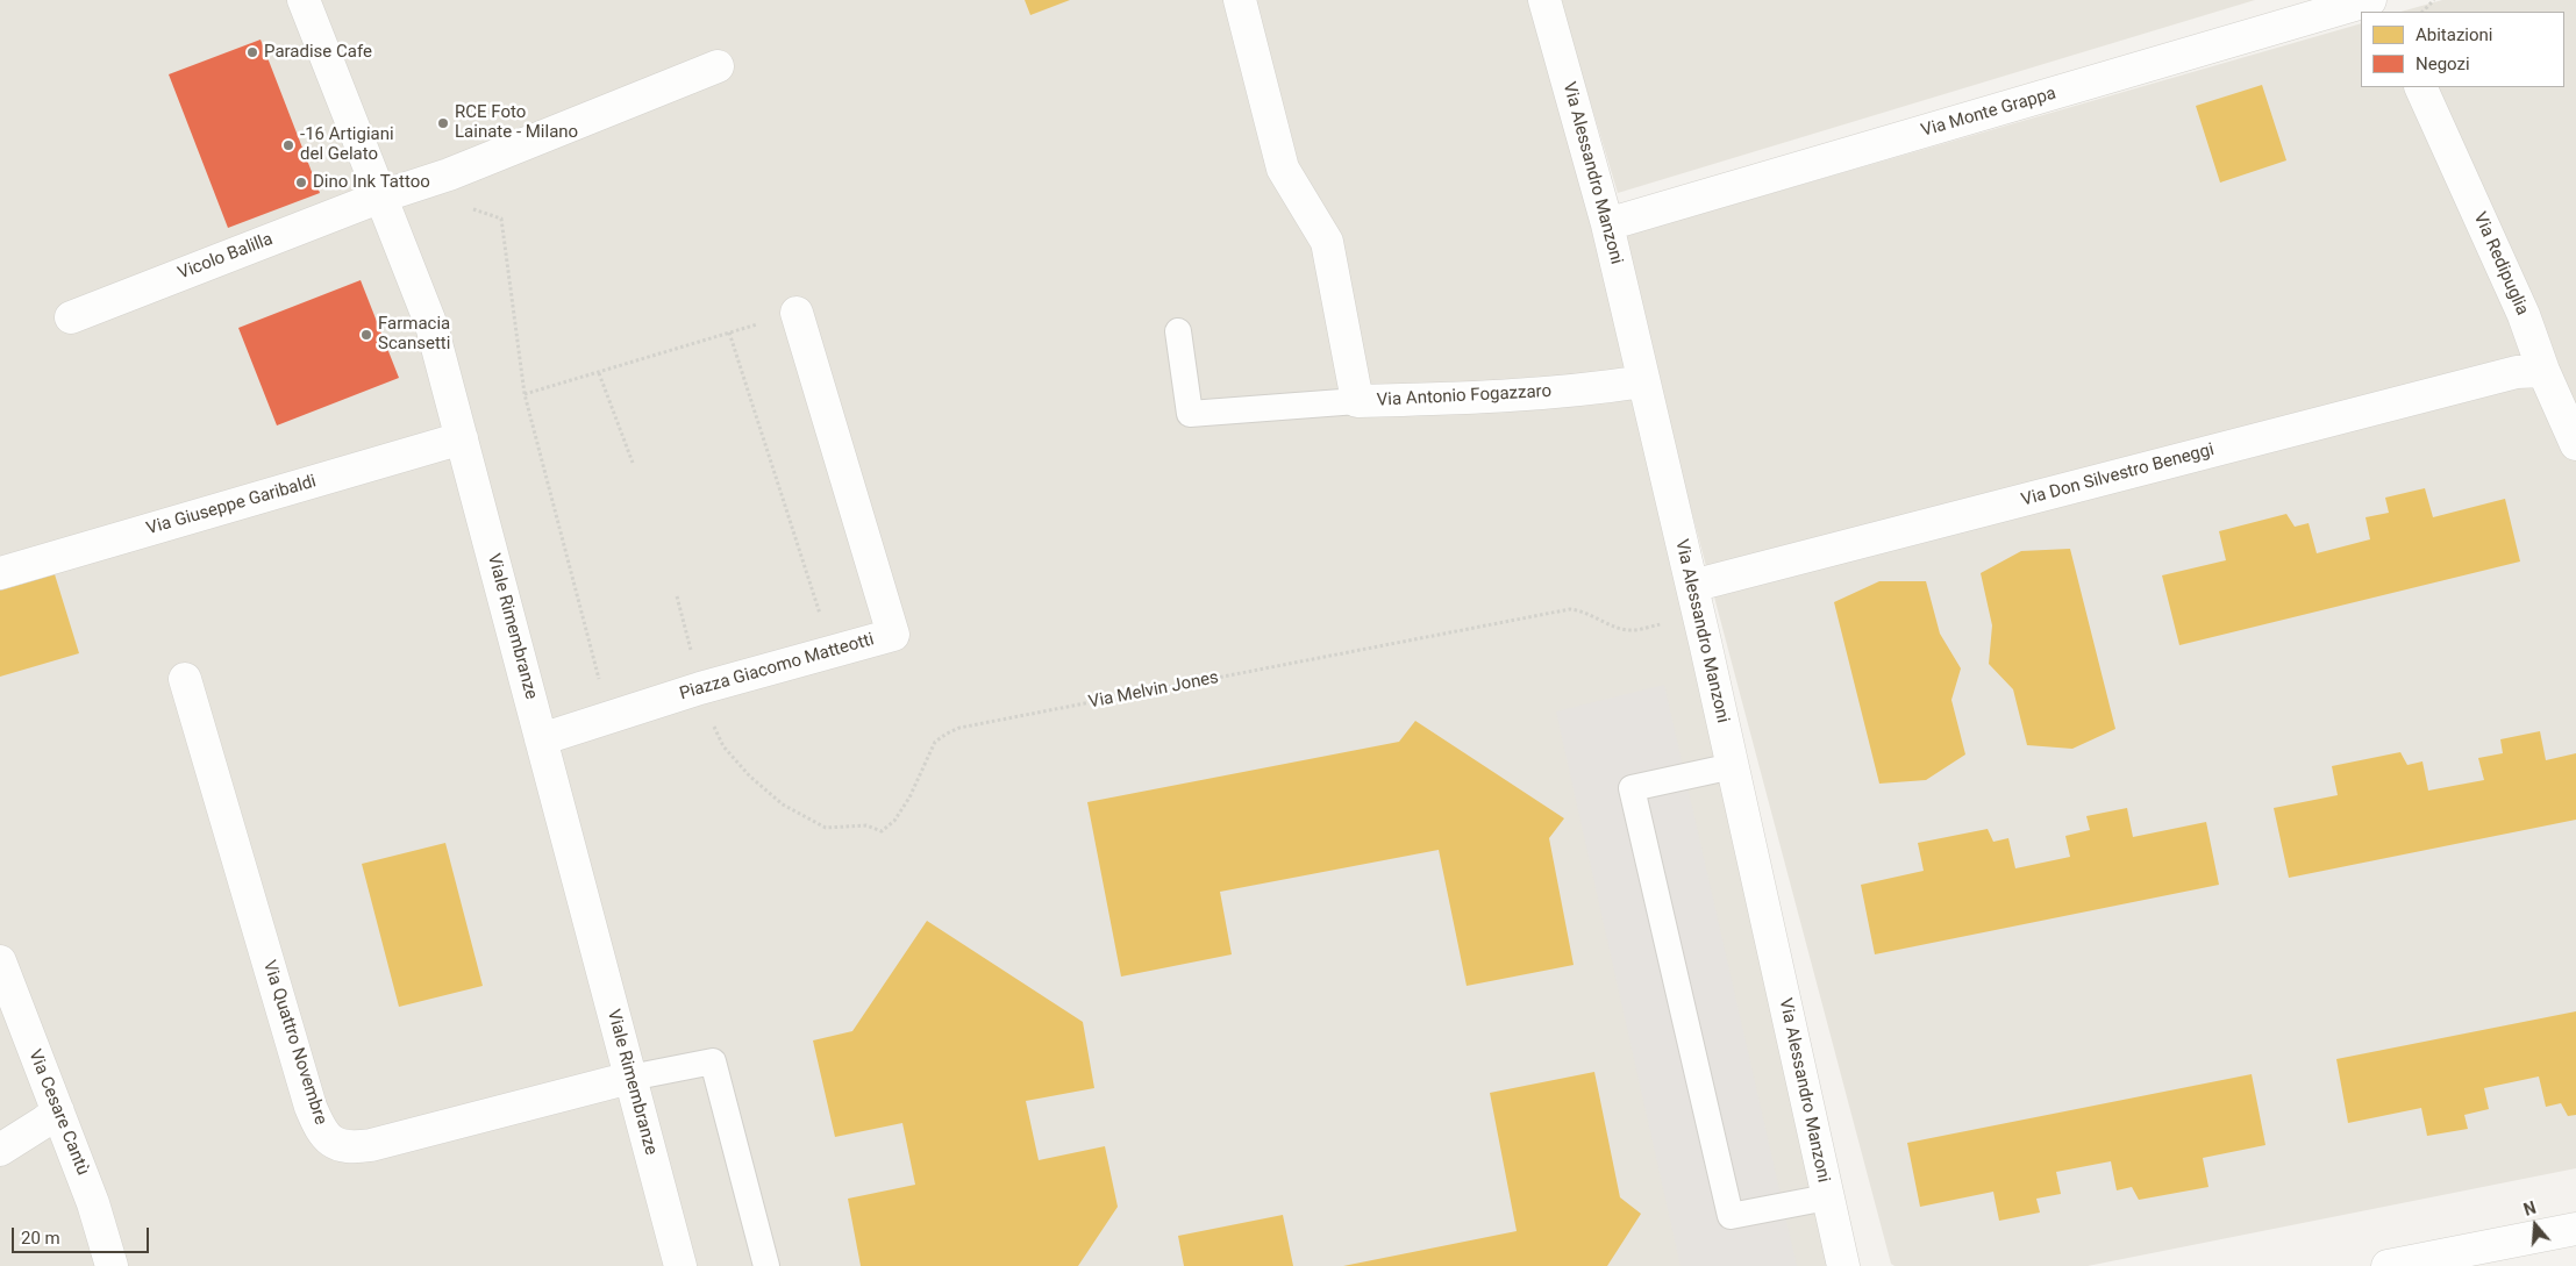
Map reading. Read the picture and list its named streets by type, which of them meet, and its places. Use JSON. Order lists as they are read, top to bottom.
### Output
{
  "streets": {
    "street": [
      "Via Monte Grappa",
      "Via Alessandro Manzoni",
      "Vicolo Balilla",
      "Via Redipuglia",
      "Via Antonio Fogazzaro",
      "Via Don Silvestro Beneggi",
      "Via Giuseppe Garibaldi",
      "Viale Rimembranze",
      "Piazza Giacomo Matteotti",
      "Via Quattro Novembre",
      "Via Cesare Cantù"
    ],
    "path": ["Via Melvin Jones"]
  },
  "crossings": [
    ["Via Monte Grappa", "Via Alessandro Manzoni"],
    ["Via Alessandro Manzoni", "Via Antonio Fogazzaro"],
    ["Via Alessandro Manzoni", "Via Don Silvestro Beneggi"],
    ["Via Alessandro Manzoni", "Via Melvin Jones"],
    ["Vicolo Balilla", "Viale Rimembranze"],
    ["Via Redipuglia", "Via Don Silvestro Beneggi"],
    ["Via Don Silvestro Beneggi", "Via Melvin Jones"],
    ["Via Giuseppe Garibaldi", "Viale Rimembranze"],
    ["Viale Rimembranze", "Piazza Giacomo Matteotti"],
    ["Viale Rimembranze", "Via Quattro Novembre"]
  ],
  "places": [
    "Paradise Cafe",
    "RCE Foto Lainate - Milano",
    "-16 Artigiani del Gelato",
    "Dino Ink Tattoo",
    "Farmacia Scansetti"
  ],
  "legend": ["Abitazioni", "Negozi"],
  "scale_bar": "20 m",
  "north": "top"
}
